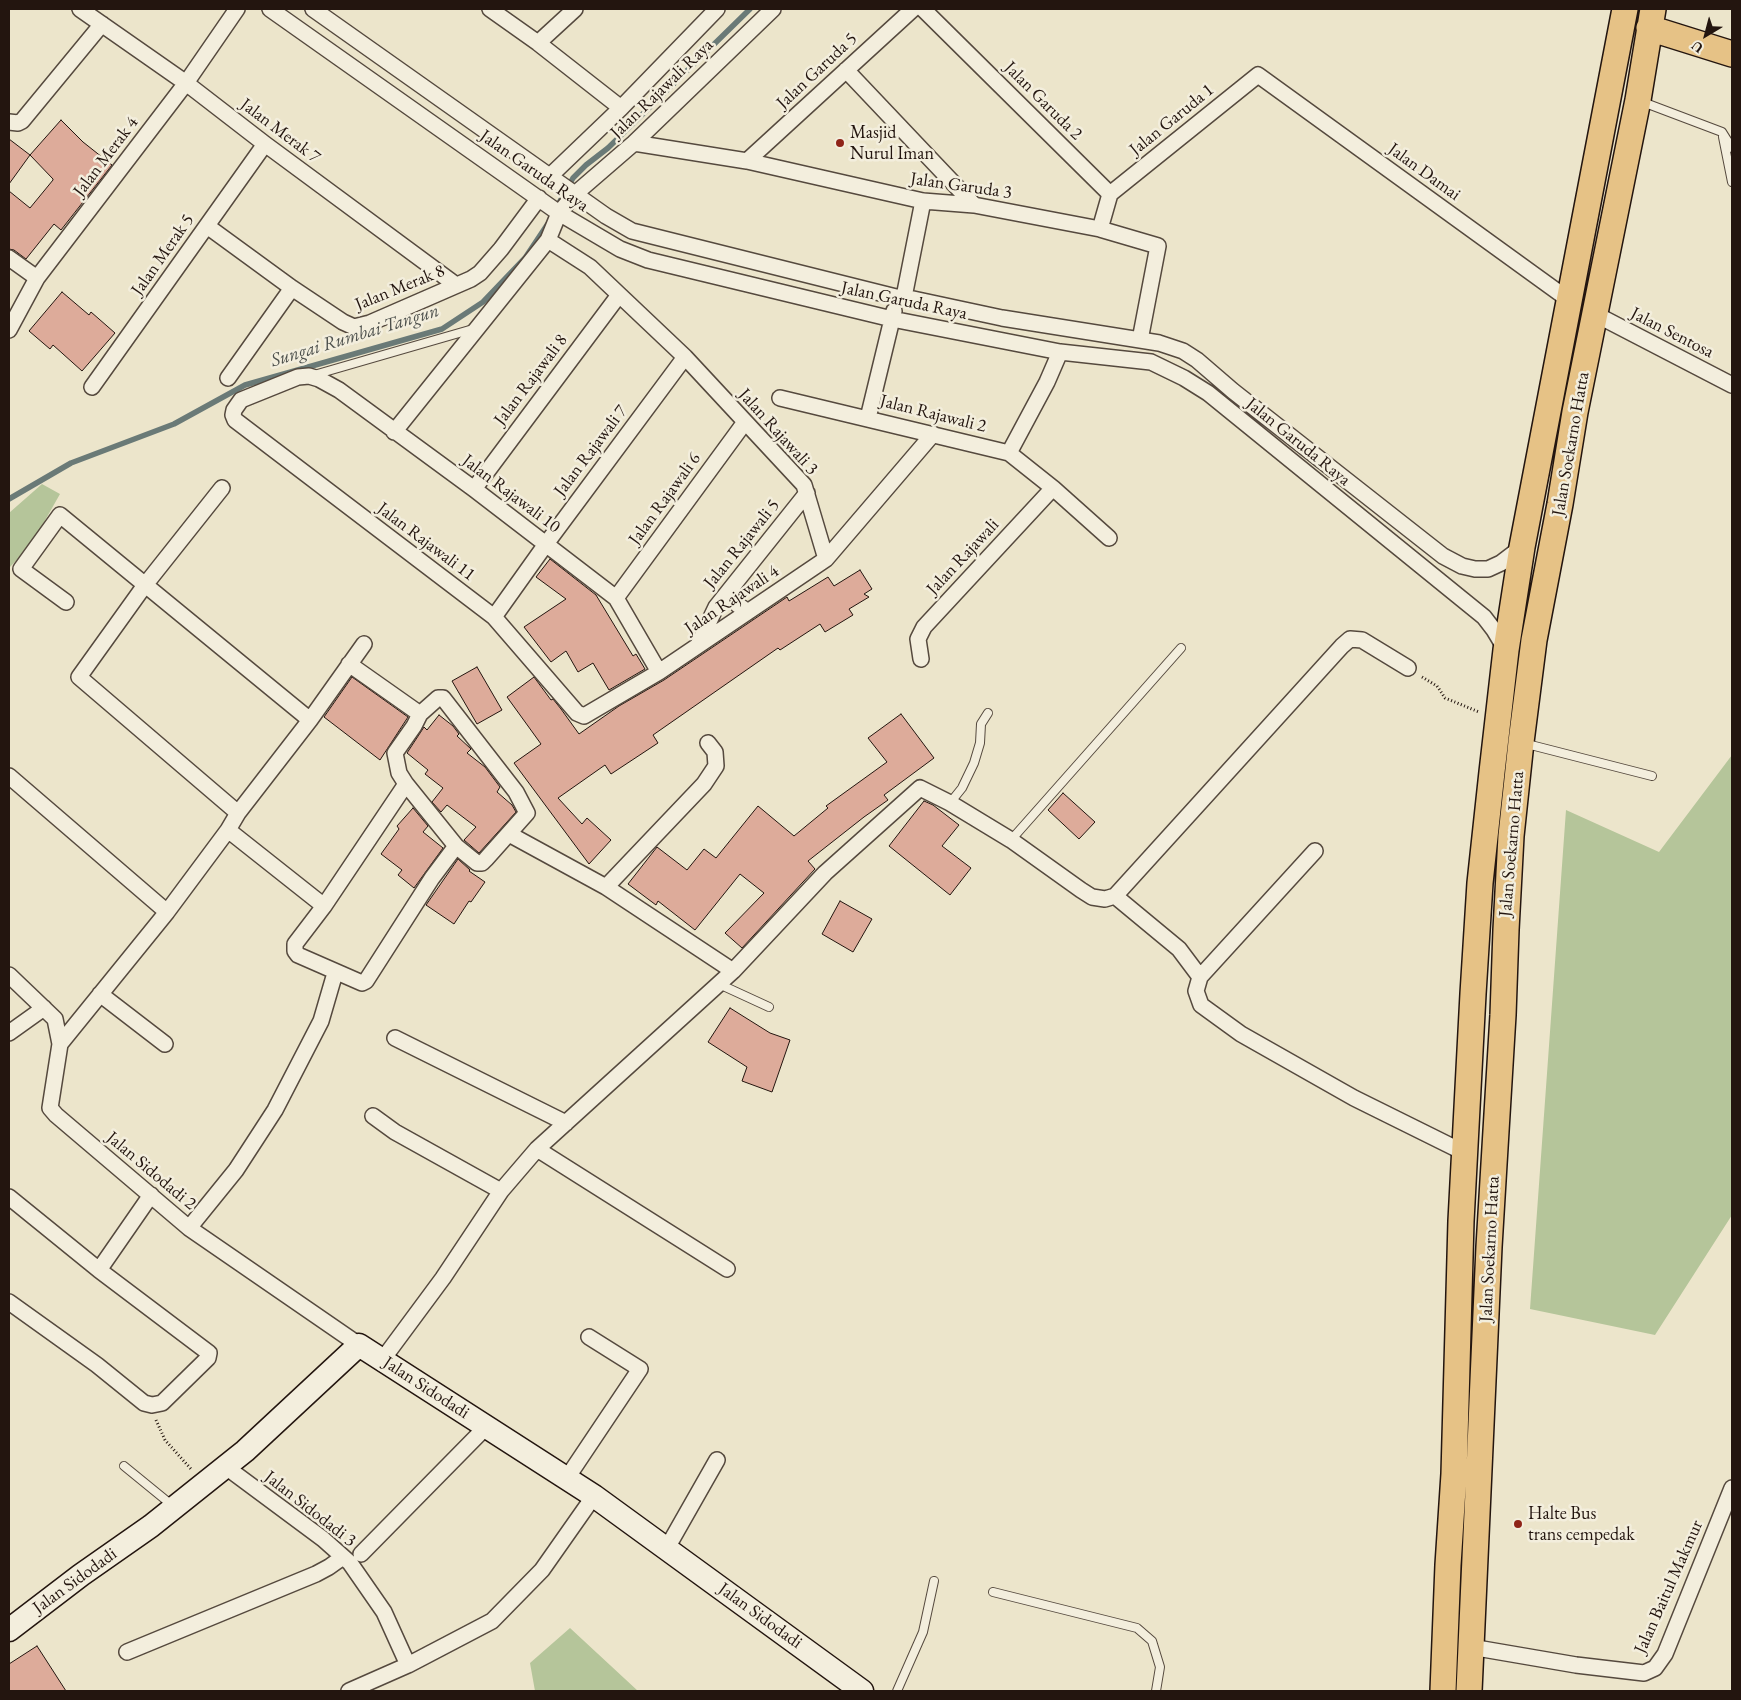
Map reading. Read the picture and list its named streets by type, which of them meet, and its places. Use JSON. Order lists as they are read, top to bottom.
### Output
{
  "streets": {
    "main road": ["Jalan Soekarno Hatta"],
    "street": [
      "Jalan Garuda 5",
      "Jalan Rajawali Raya",
      "Jalan Garuda 2",
      "Jalan Garuda 1",
      "Jalan Merak 7",
      "Jalan Merak 4",
      "Jalan Garuda Raya",
      "Jalan Damai",
      "Jalan Garuda 3",
      "Jalan Merak 5",
      "Jalan Merak 8",
      "Jalan Sentosa",
      "Jalan Rajawali 8",
      "Jalan Rajawali 2",
      "Jalan Rajawali 3",
      "Jalan Rajawali 7",
      "Jalan Rajawali 10",
      "Jalan Rajawali 6",
      "Jalan Rajawali 11",
      "Jalan Rajawali 5",
      "Jalan Rajawali",
      "Jalan Rajawali 4",
      "Jalan Sidodadi 2",
      "Jalan Sidodadi",
      "Jalan Sidodadi 3",
      "Jalan Baitul Makmur"
    ]
  },
  "crossings": [
    ["Jalan Garuda 5", "Jalan Garuda 3"],
    ["Jalan Rajawali Raya", "Jalan Garuda Raya"],
    ["Jalan Rajawali Raya", "Jalan Garuda 3"],
    ["Jalan Rajawali Raya", "Jalan Rajawali 3"],
    ["Jalan Rajawali Raya", "Jalan Rajawali 10"],
    ["Jalan Garuda 2", "Jalan Garuda 1"],
    ["Jalan Garuda 1", "Jalan Damai"],
    ["Jalan Merak 7", "Jalan Merak 4"],
    ["Jalan Merak 7", "Jalan Merak 5"],
    ["Jalan Merak 7", "Jalan Merak 8"],
    ["Jalan Garuda Raya", "Jalan Garuda 3"],
    ["Jalan Garuda Raya", "Jalan Merak 8"],
    ["Jalan Garuda Raya", "Jalan Soekarno Hatta"],
    ["Jalan Damai", "Jalan Soekarno Hatta"],
    ["Jalan Merak 5", "Jalan Merak 8"],
    ["Jalan Sentosa", "Jalan Soekarno Hatta"],
    ["Jalan Rajawali 8", "Jalan Rajawali 3"],
    ["Jalan Rajawali 8", "Jalan Rajawali 10"],
    ["Jalan Rajawali 3", "Jalan Rajawali 7"],
    ["Jalan Rajawali 3", "Jalan Rajawali 6"],
    ["Jalan Rajawali 3", "Jalan Rajawali 5"],
    ["Jalan Rajawali 3", "Jalan Rajawali 4"],
    ["Jalan Soekarno Hatta", "Jalan Baitul Makmur"],
    ["Jalan Rajawali 7", "Jalan Rajawali 10"],
    ["Jalan Rajawali 7", "Jalan Rajawali 11"],
    ["Jalan Rajawali 10", "Jalan Rajawali 6"],
    ["Jalan Rajawali 10", "Jalan Rajawali 11"],
    ["Jalan Rajawali 10", "Jalan Rajawali 4"],
    ["Jalan Rajawali 11", "Jalan Rajawali 4"],
    ["Jalan Rajawali 5", "Jalan Rajawali 4"],
    ["Jalan Sidodadi 2", "Jalan Sidodadi"],
    ["Jalan Sidodadi", "Jalan Sidodadi 3"]
  ],
  "water": ["Sungai Rumbai Tangun"],
  "places": ["Masjid Nurul Iman", "Halte Bus trans cempedak"],
  "north": "bottom left"
}
